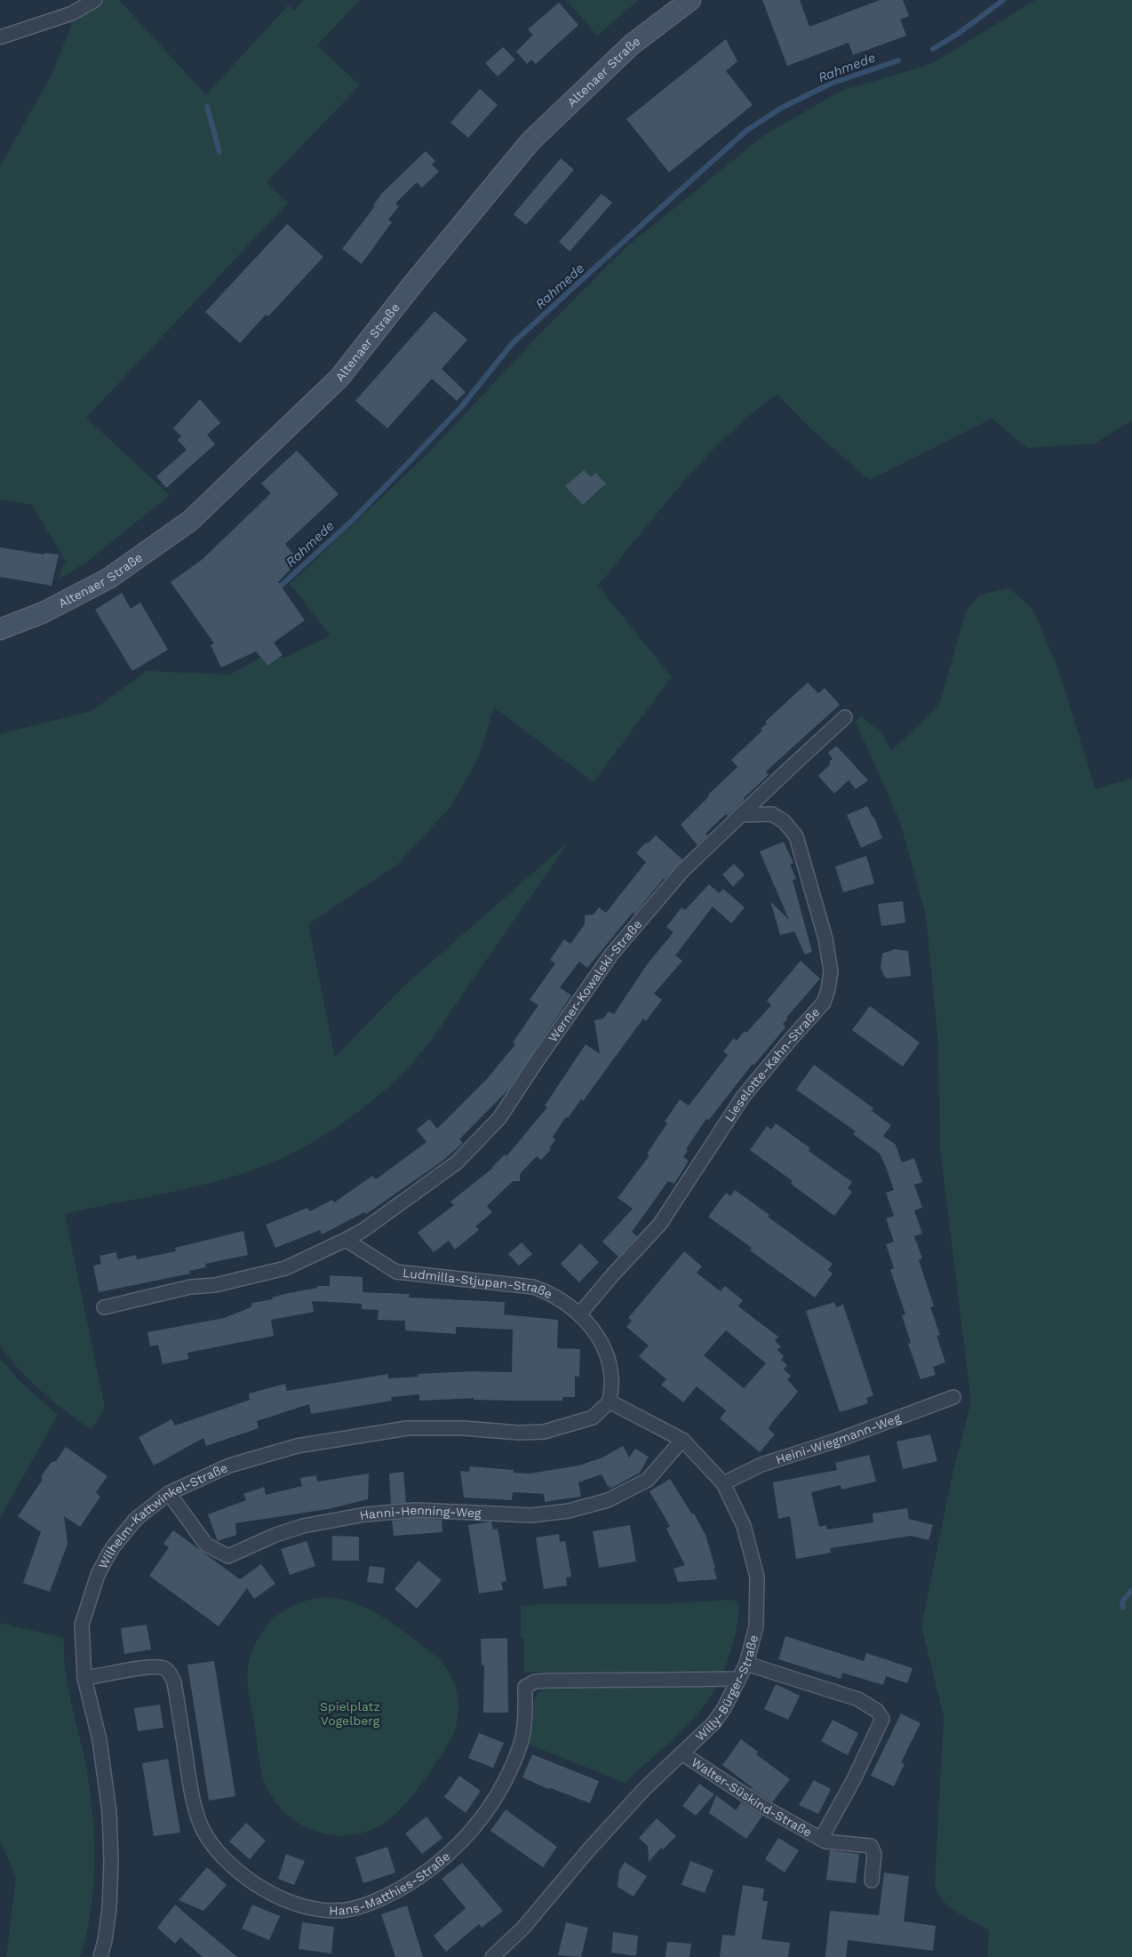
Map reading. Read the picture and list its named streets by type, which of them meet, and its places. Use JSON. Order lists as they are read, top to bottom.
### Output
{
  "streets": {
    "main road": ["Altenaer Straße"],
    "street": [
      "Werner-Kowalski-Straße",
      "Lieselotte-Kahn-Straße",
      "Ludmilla-Stjupan-Straße",
      "Heini-Wiegmann-Weg",
      "Hanni-Henning-Weg",
      "Wilhelm-Kattwinkel-Straße",
      "Willy-Bürger-Straße",
      "Walter-Süskind-Straße",
      "Hans-Matthies-Straße"
    ]
  },
  "crossings": [
    ["Werner-Kowalski-Straße", "Lieselotte-Kahn-Straße"],
    ["Werner-Kowalski-Straße", "Ludmilla-Stjupan-Straße"],
    ["Lieselotte-Kahn-Straße", "Ludmilla-Stjupan-Straße"],
    ["Ludmilla-Stjupan-Straße", "Wilhelm-Kattwinkel-Straße"],
    ["Ludmilla-Stjupan-Straße", "Willy-Bürger-Straße"],
    ["Heini-Wiegmann-Weg", "Willy-Bürger-Straße"],
    ["Hanni-Henning-Weg", "Wilhelm-Kattwinkel-Straße"],
    ["Hanni-Henning-Weg", "Willy-Bürger-Straße"],
    ["Wilhelm-Kattwinkel-Straße", "Willy-Bürger-Straße"],
    ["Wilhelm-Kattwinkel-Straße", "Hans-Matthies-Straße"],
    ["Willy-Bürger-Straße", "Walter-Süskind-Straße"],
    ["Willy-Bürger-Straße", "Hans-Matthies-Straße"]
  ],
  "water": ["Rahmede"],
  "parks": ["Spielplatz Vogelberg"]
}
